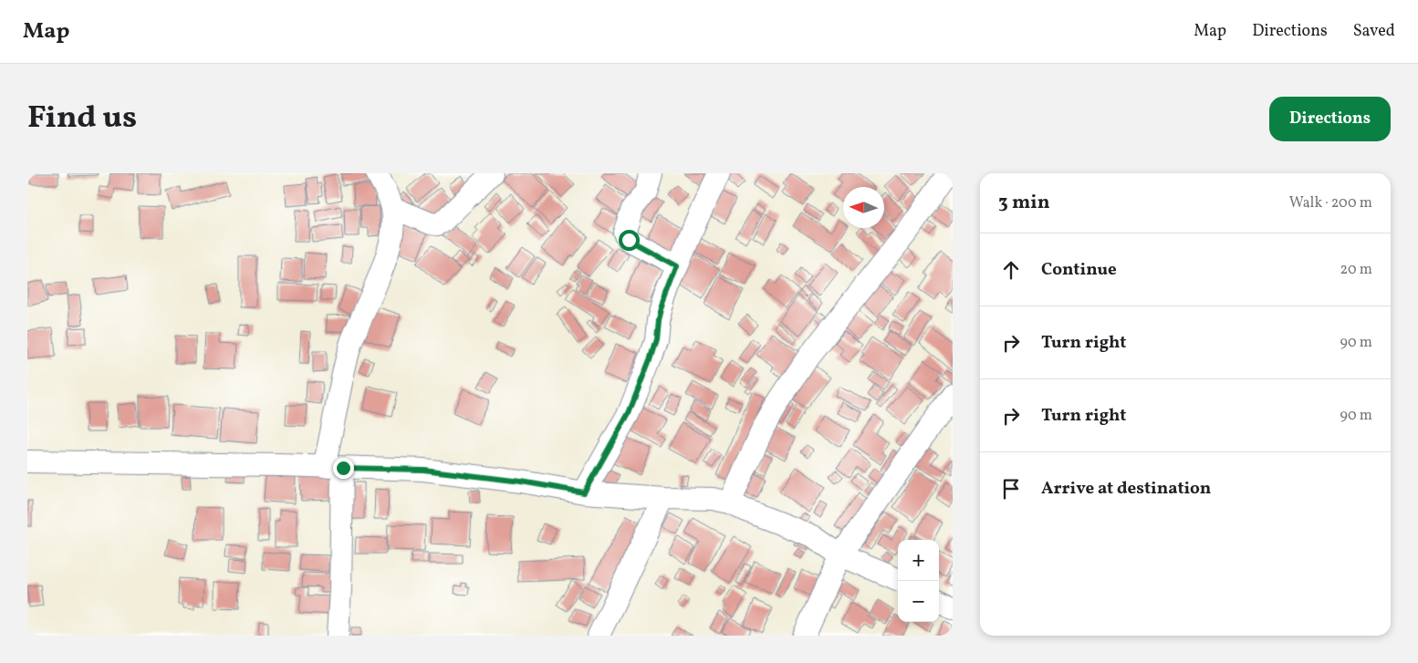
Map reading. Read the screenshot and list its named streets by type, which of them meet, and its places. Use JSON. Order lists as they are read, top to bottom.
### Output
{
  "north": "left",
  "page": {
    "header": "Map",
    "nav": ["Map", "Directions", "Saved"],
    "title": "Find us",
    "buttons": "Directions",
    "heading": ["3 min", "Walk · 200 m"],
    "list": [
      ["Continue", "20 m"],
      ["Turn right", "90 m"],
      ["Turn right", "90 m"],
      "Arrive at destination"
    ],
    "map_buttons": ["+", "−"]
  }
}
